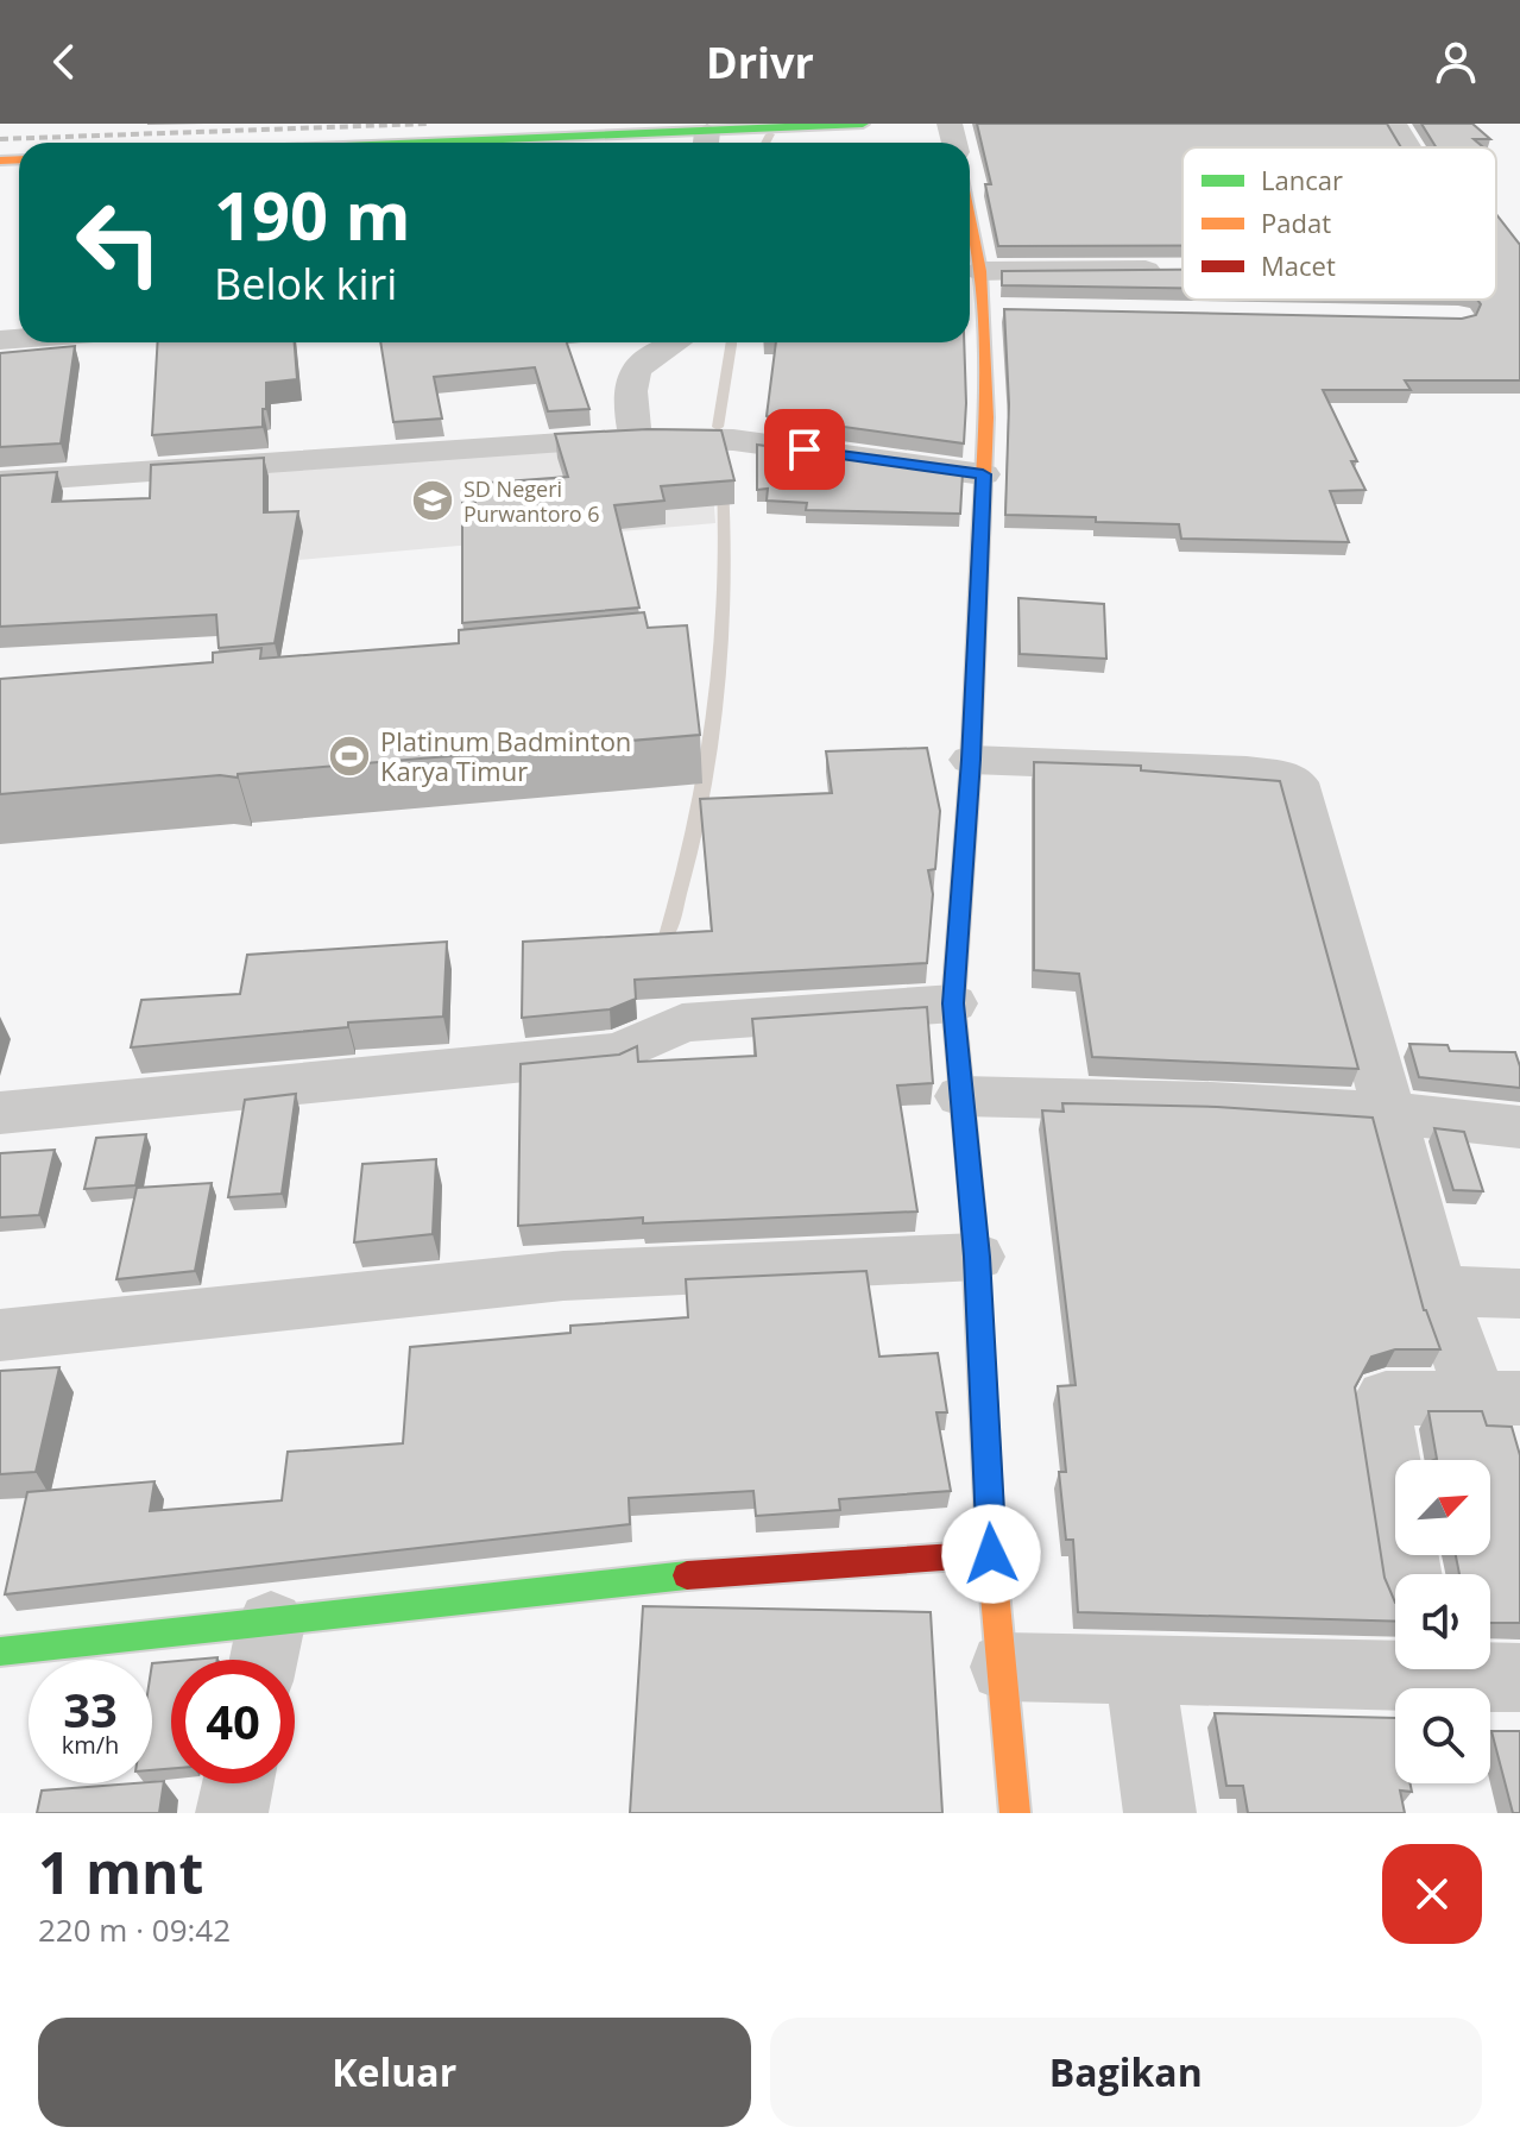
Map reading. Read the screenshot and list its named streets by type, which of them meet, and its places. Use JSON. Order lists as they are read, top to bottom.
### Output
{
  "places": {
    "school or university": ["SD Negeri Purwantoro 6"],
    "sports": ["Platinum Badminton Karya Timur"]
  },
  "legend": ["Lancar", "Padat", "Macet"],
  "north": "top right",
  "page": {
    "header": "Drivr",
    "turn": ["190 m", "Belok kiri"],
    "speed": "33 km/h",
    "limit": "40",
    "heading": ["1 mnt", "220 m · 09:42"],
    "buttons": ["Keluar", "Bagikan"]
  }
}
